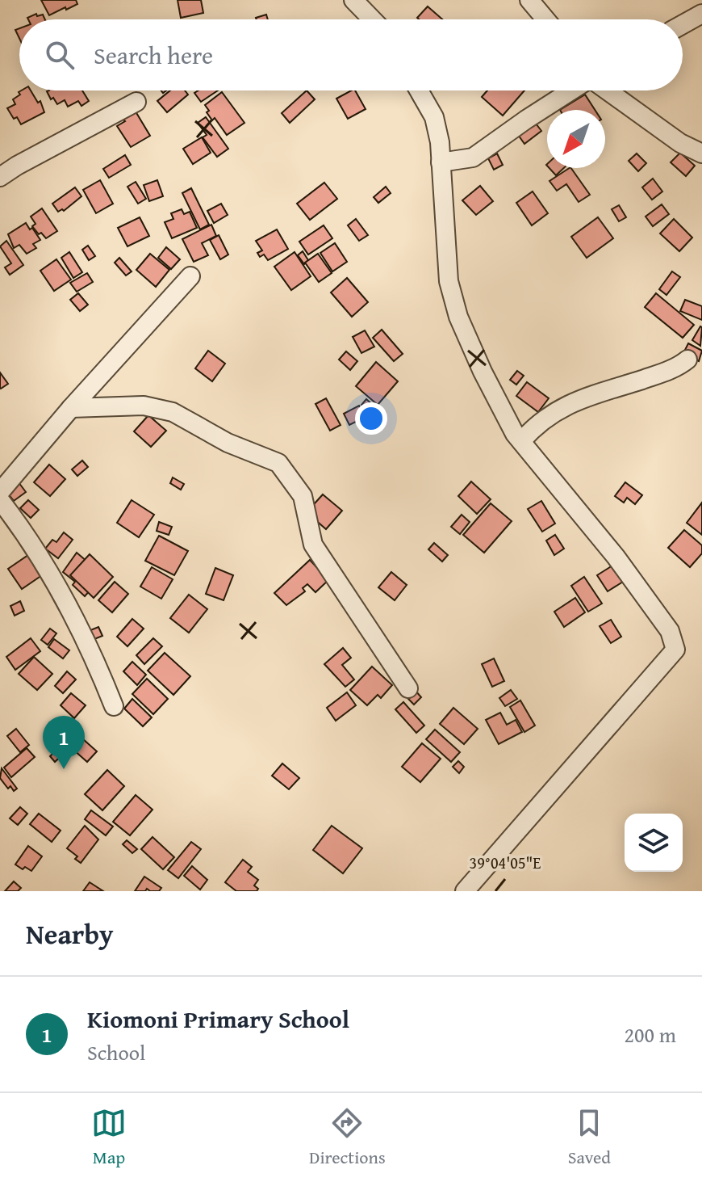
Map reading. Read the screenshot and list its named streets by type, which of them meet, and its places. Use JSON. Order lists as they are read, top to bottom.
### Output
{
  "north": "bottom left",
  "page": {
    "search": "Search here",
    "pins": "1",
    "heading": "Nearby",
    "list": [
      {
        "mark": "1",
        "name": "Kiomoni Primary School",
        "note": "School",
        "value": "200 m"
      }
    ],
    "nav": ["Map", "Directions", "Saved"]
  },
  "coordinates": ["39°04'05\"E"]
}
